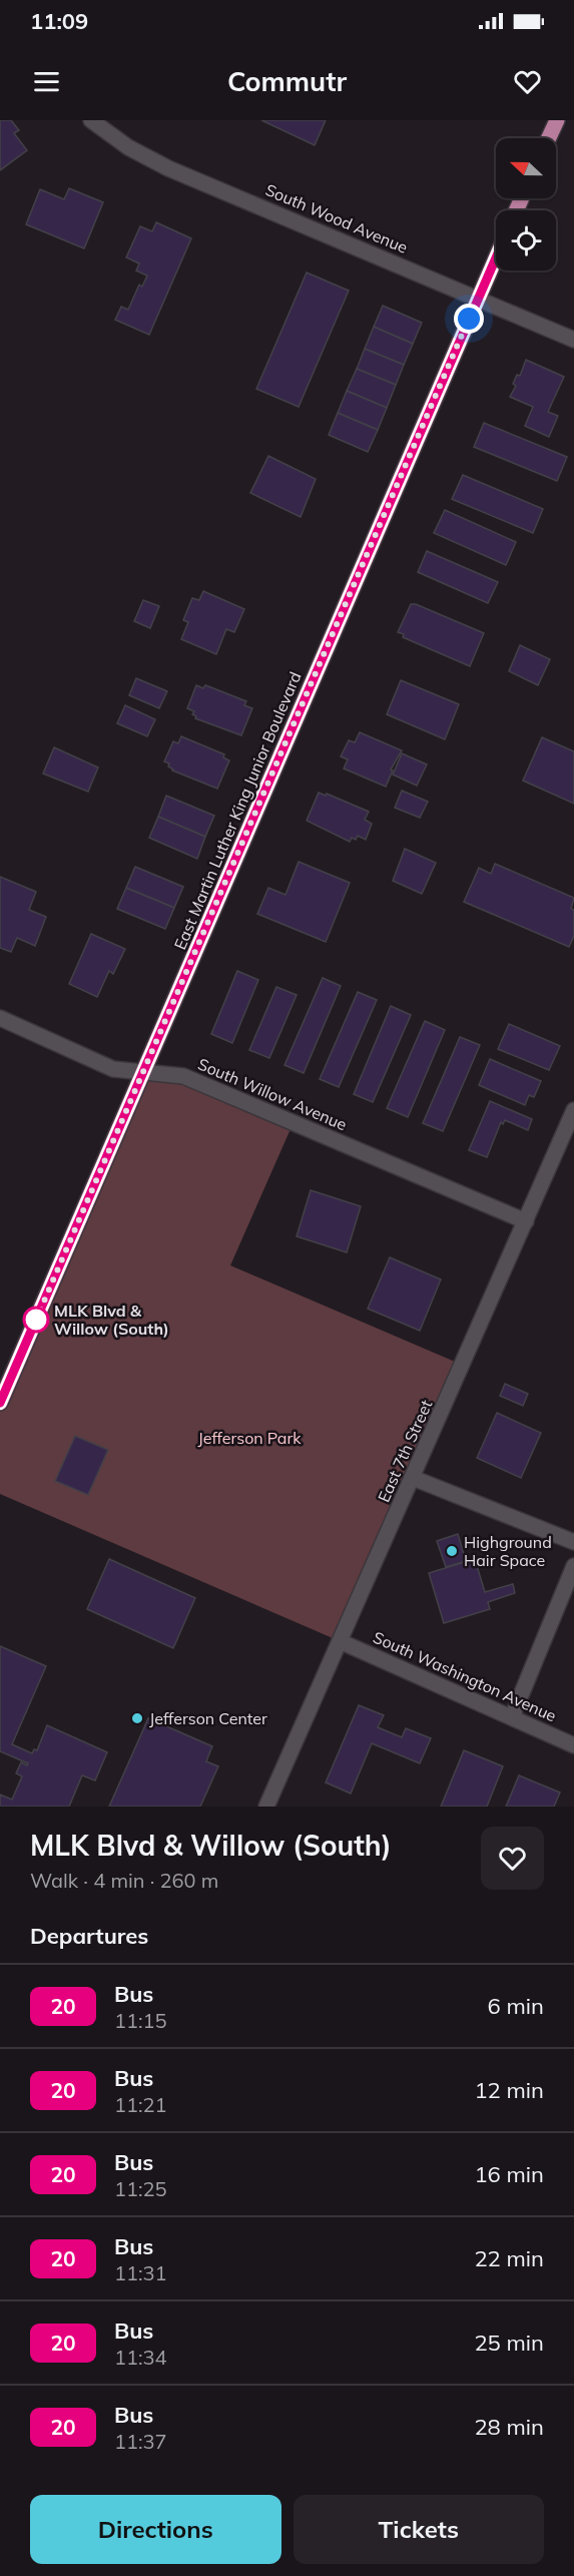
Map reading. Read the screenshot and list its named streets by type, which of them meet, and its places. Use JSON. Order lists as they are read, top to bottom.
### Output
{
  "streets": {
    "main road": ["East Martin Luther King Junior Boulevard"],
    "street": [
      "South Wood Avenue",
      "South Willow Avenue",
      "East 7th Street",
      "South Washington Avenue"
    ]
  },
  "crossings": [
    ["South Wood Avenue", "East Martin Luther King Junior Boulevard"],
    ["East Martin Luther King Junior Boulevard", "South Willow Avenue"],
    ["South Willow Avenue", "East 7th Street"],
    ["East 7th Street", "South Washington Avenue"]
  ],
  "parks": ["Jefferson Park"],
  "places": ["MLK Blvd & Willow (South)", "Highground Hair Space", "Jefferson Center"],
  "lines": ["bus line 20"],
  "north": "left",
  "page": {
    "status": "11:09",
    "header": "Commutr",
    "heading": [
      ["MLK Blvd & Willow (South)", "Walk · 4 min · 260 m"],
      "Departures"
    ],
    "list": [
      {
        "mark": "20",
        "name": "Bus",
        "note": "11:15",
        "value": "6 min"
      },
      {
        "mark": "20",
        "name": "Bus",
        "note": "11:21",
        "value": "12 min"
      },
      {
        "mark": "20",
        "name": "Bus",
        "note": "11:25",
        "value": "16 min"
      },
      {
        "mark": "20",
        "name": "Bus",
        "note": "11:31",
        "value": "22 min"
      },
      {
        "mark": "20",
        "name": "Bus",
        "note": "11:34",
        "value": "25 min"
      },
      {
        "mark": "20",
        "name": "Bus",
        "note": "11:37",
        "value": "28 min"
      }
    ],
    "buttons": ["Directions", "Tickets"]
  }
}
